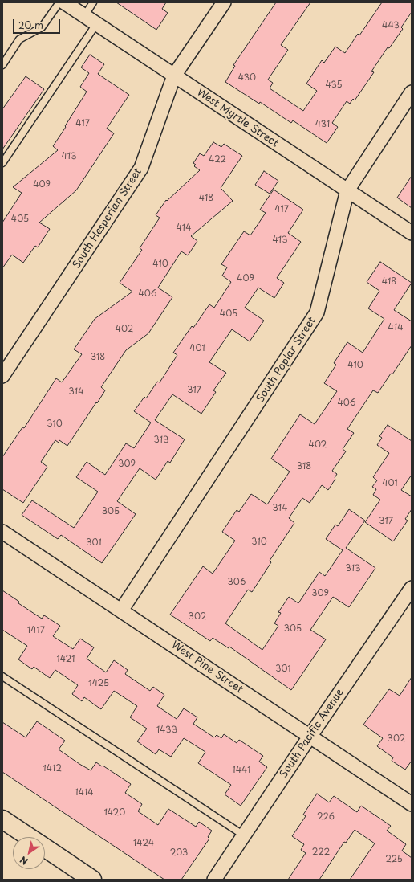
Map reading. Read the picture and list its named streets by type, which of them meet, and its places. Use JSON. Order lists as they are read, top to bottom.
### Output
{
  "streets": {
    "street": [
      "West Myrtle Street",
      "South Hesperian Street",
      "South Poplar Street",
      "West Pine Street",
      "South Pacific Avenue"
    ]
  },
  "crossings": [
    ["West Myrtle Street", "South Hesperian Street"],
    ["West Myrtle Street", "South Poplar Street"],
    ["South Poplar Street", "West Pine Street"],
    ["West Pine Street", "South Pacific Avenue"]
  ],
  "house_numbers": [
    "443",
    "430",
    "435",
    "417",
    "431",
    "413",
    "422",
    "409",
    "418",
    "417",
    "405",
    "414",
    "413",
    "410",
    "409",
    "418",
    "406",
    "405",
    "414",
    "402",
    "401",
    "318",
    "410",
    "317",
    "314",
    "406",
    "310",
    "313",
    "402",
    "309",
    "318",
    "401",
    "314",
    "305",
    "317",
    "310",
    "301",
    "313",
    "306",
    "309",
    "302",
    "305",
    "1417",
    "1421",
    "301",
    "1425",
    "1433",
    "302",
    "1412",
    "1441",
    "1414",
    "1420",
    "226",
    "1424",
    "222",
    "203",
    "225"
  ],
  "scale_bar": "20 m",
  "north": "bottom left"
}
